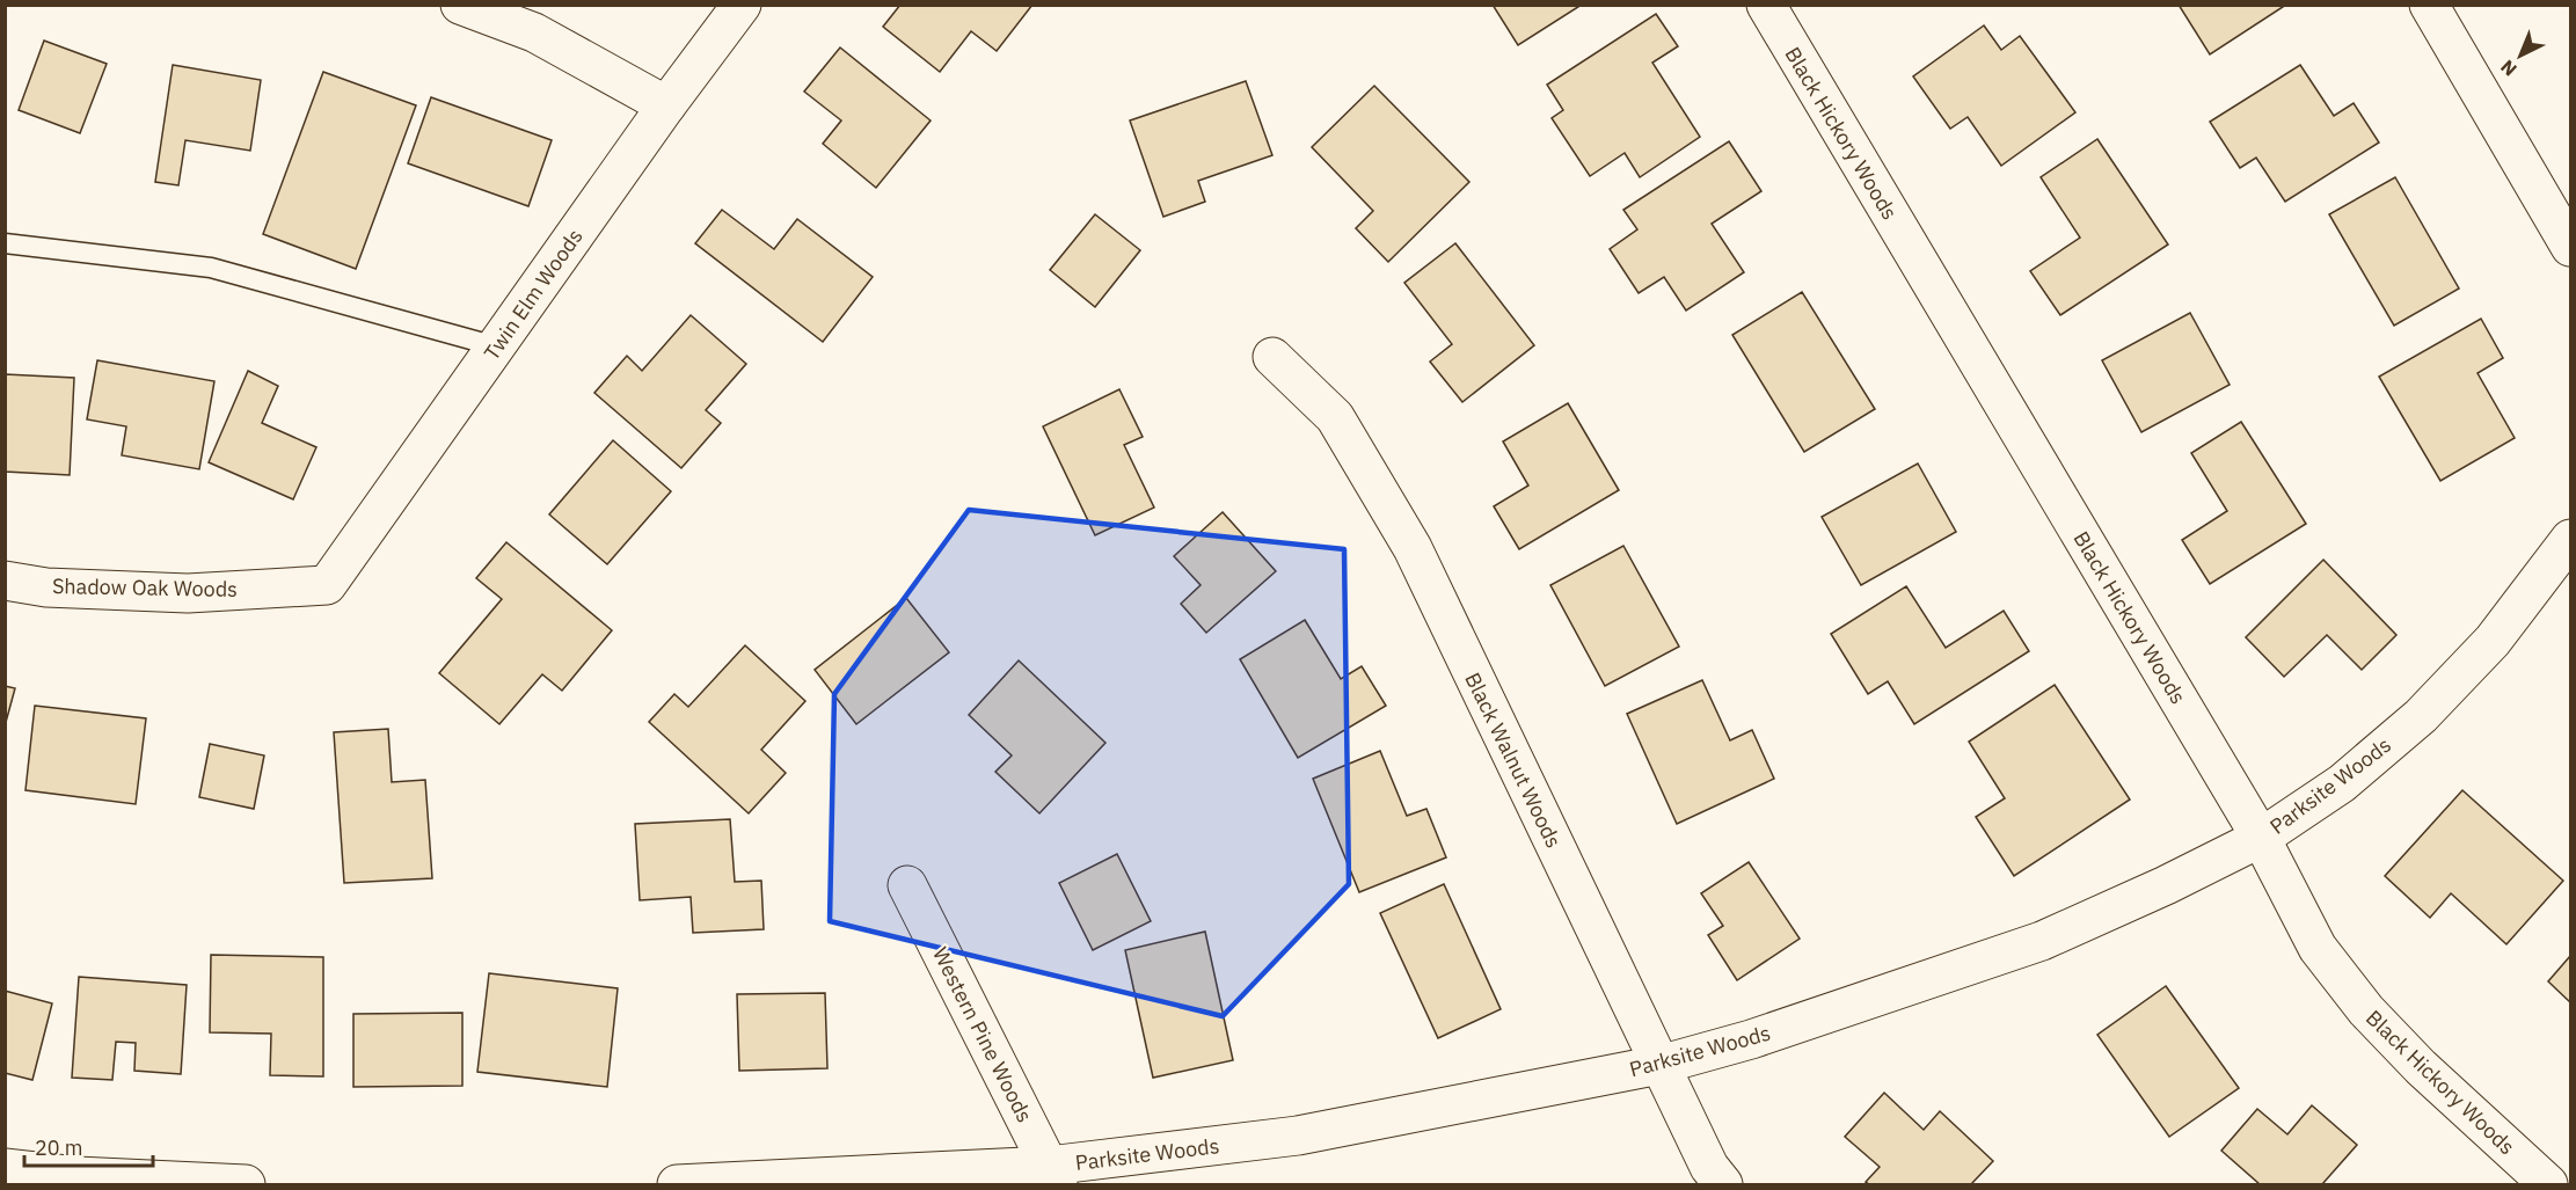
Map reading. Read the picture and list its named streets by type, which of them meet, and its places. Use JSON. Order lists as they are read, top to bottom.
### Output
{
  "streets": {
    "street": [
      "Black Hickory Woods",
      "Twin Elm Woods",
      "Shadow Oak Woods",
      "Black Walnut Woods",
      "Parksite Woods",
      "Western Pine Woods"
    ]
  },
  "crossings": [
    ["Black Hickory Woods", "Parksite Woods"],
    ["Twin Elm Woods", "Shadow Oak Woods"],
    ["Black Walnut Woods", "Parksite Woods"],
    ["Parksite Woods", "Western Pine Woods"]
  ],
  "scale_bar": "20 m",
  "north": "bottom left"
}
